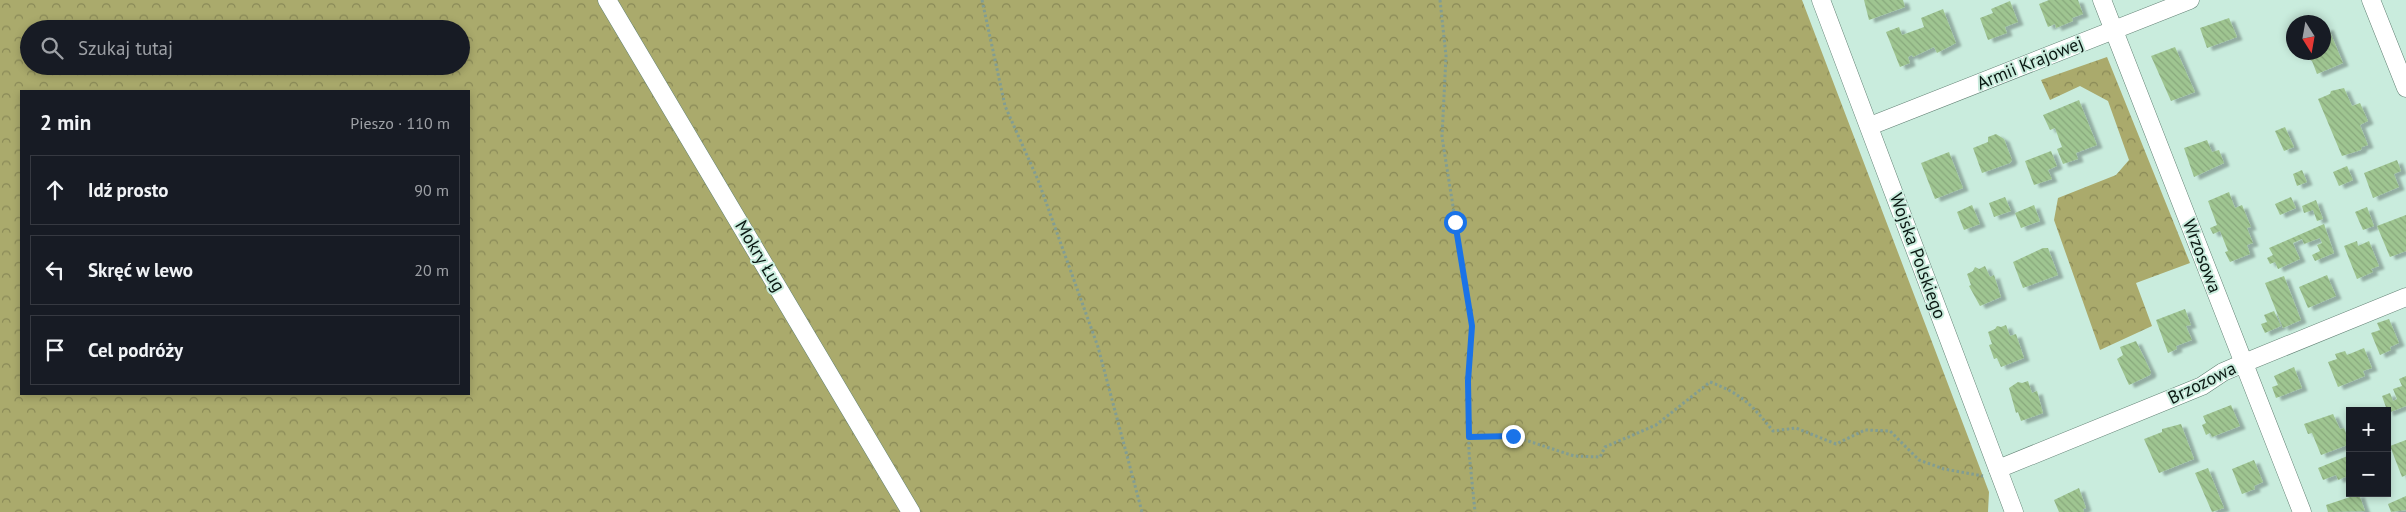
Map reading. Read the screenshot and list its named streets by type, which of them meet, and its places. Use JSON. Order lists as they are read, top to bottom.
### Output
{
  "streets": {
    "street": [
      "Armii Krajowej",
      "Mokry Ług",
      "Wojska Polskiego",
      "Wrzosowa",
      "Brzozowa"
    ]
  },
  "crossings": [
    ["Armii Krajowej", "Wojska Polskiego"],
    ["Armii Krajowej", "Wrzosowa"],
    ["Wojska Polskiego", "Brzozowa"],
    ["Wrzosowa", "Brzozowa"]
  ],
  "north": "bottom",
  "page": {
    "search": "Szukaj tutaj",
    "heading": ["2 min", "Pieszo · 110 m"],
    "list": [
      ["Idź prosto", "90 m"],
      ["Skręć w lewo", "20 m"],
      "Cel podróży"
    ],
    "map_buttons": ["+", "−"]
  }
}
